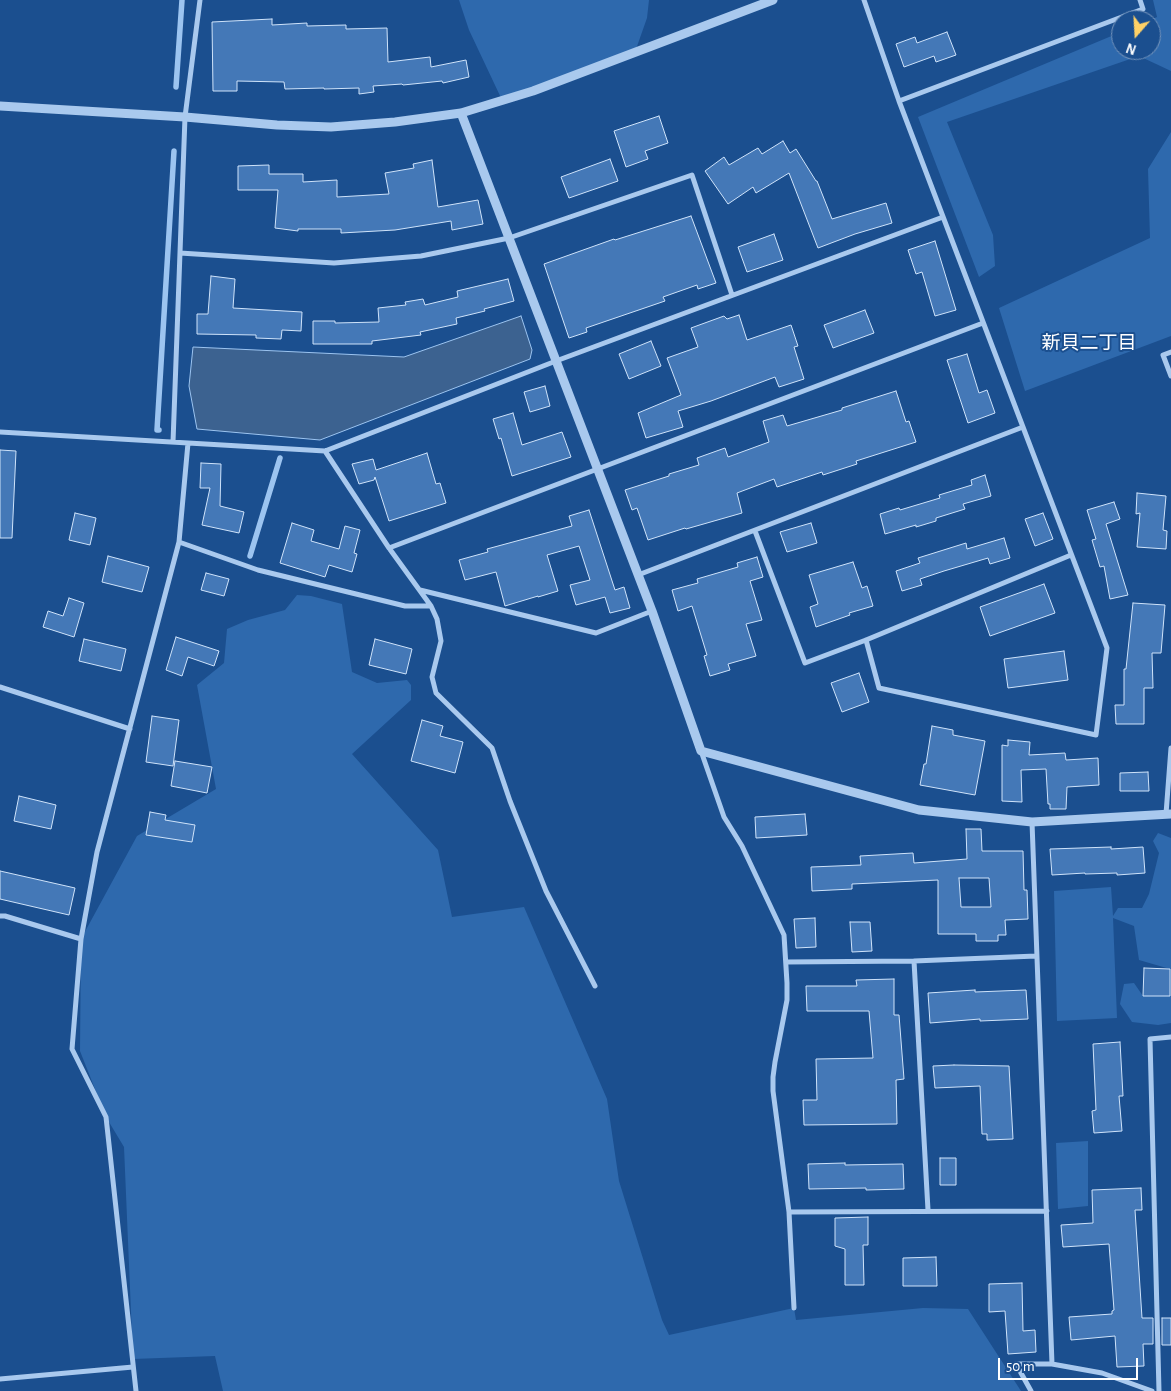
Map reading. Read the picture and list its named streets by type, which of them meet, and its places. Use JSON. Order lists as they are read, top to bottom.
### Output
{
  "districts": ["新貝二丁目"],
  "scale_bar": "50 m",
  "north": "bottom"
}
